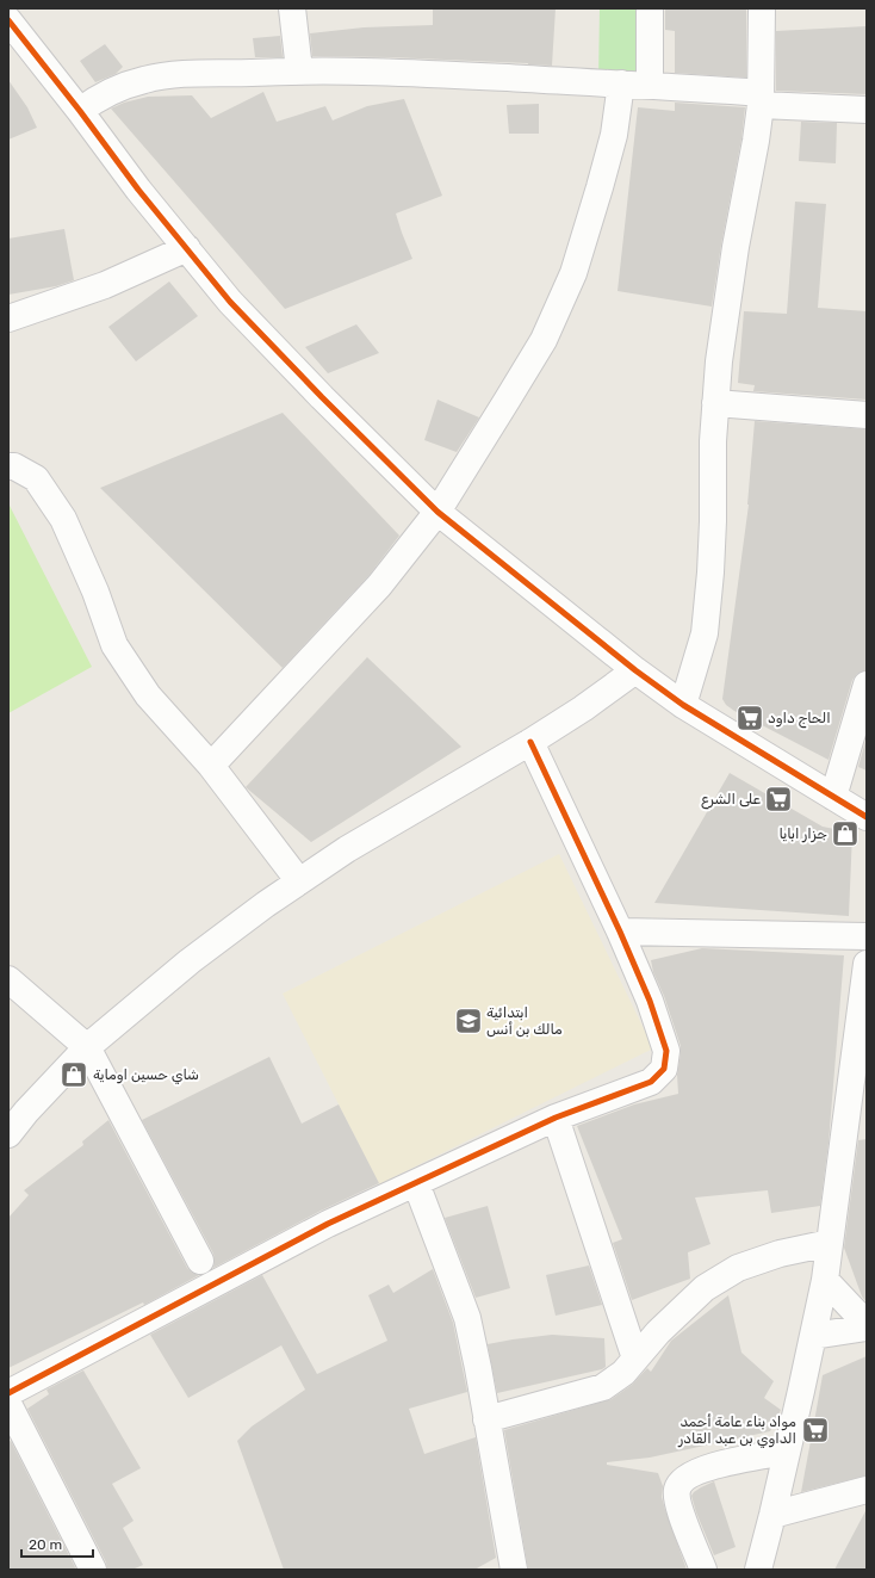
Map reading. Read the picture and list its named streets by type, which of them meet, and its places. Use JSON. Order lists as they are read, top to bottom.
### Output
{
  "places": {
    "supermarket": ["الحاج داود", "على الشرع", "مواد بناء عامة أحمد الداوي بن عبد القادر"],
    "shop": ["جزار ابايا", "شاي حسين اوماية"],
    "school or university": ["ابتدائية مالك بن أنس"]
  },
  "scale_bar": "20 m"
}
